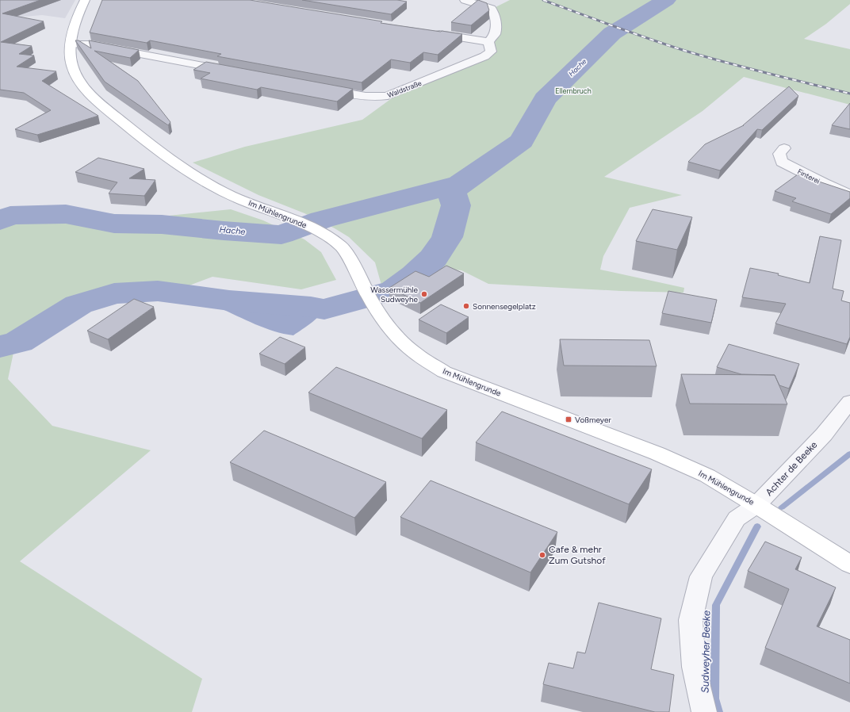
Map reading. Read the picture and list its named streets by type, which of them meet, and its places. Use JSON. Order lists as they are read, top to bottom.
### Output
{
  "streets": {
    "main road": ["Im Mühlengrunde"],
    "street": ["Waldstraße", "Finterei", "Achter de Beeke"]
  },
  "crossings": [
    ["Im Mühlengrunde", "Achter de Beeke"]
  ],
  "water": ["Hache", "Sudweyher Beeke"],
  "parks": ["Ellernbruch"],
  "places": {
    "other": ["Wassermühle Sudweyhe", "Sonnensegelplatz", "Cafe & mehr Zum Gutshof"],
    "transit": ["Voßmeyer"]
  }
}
